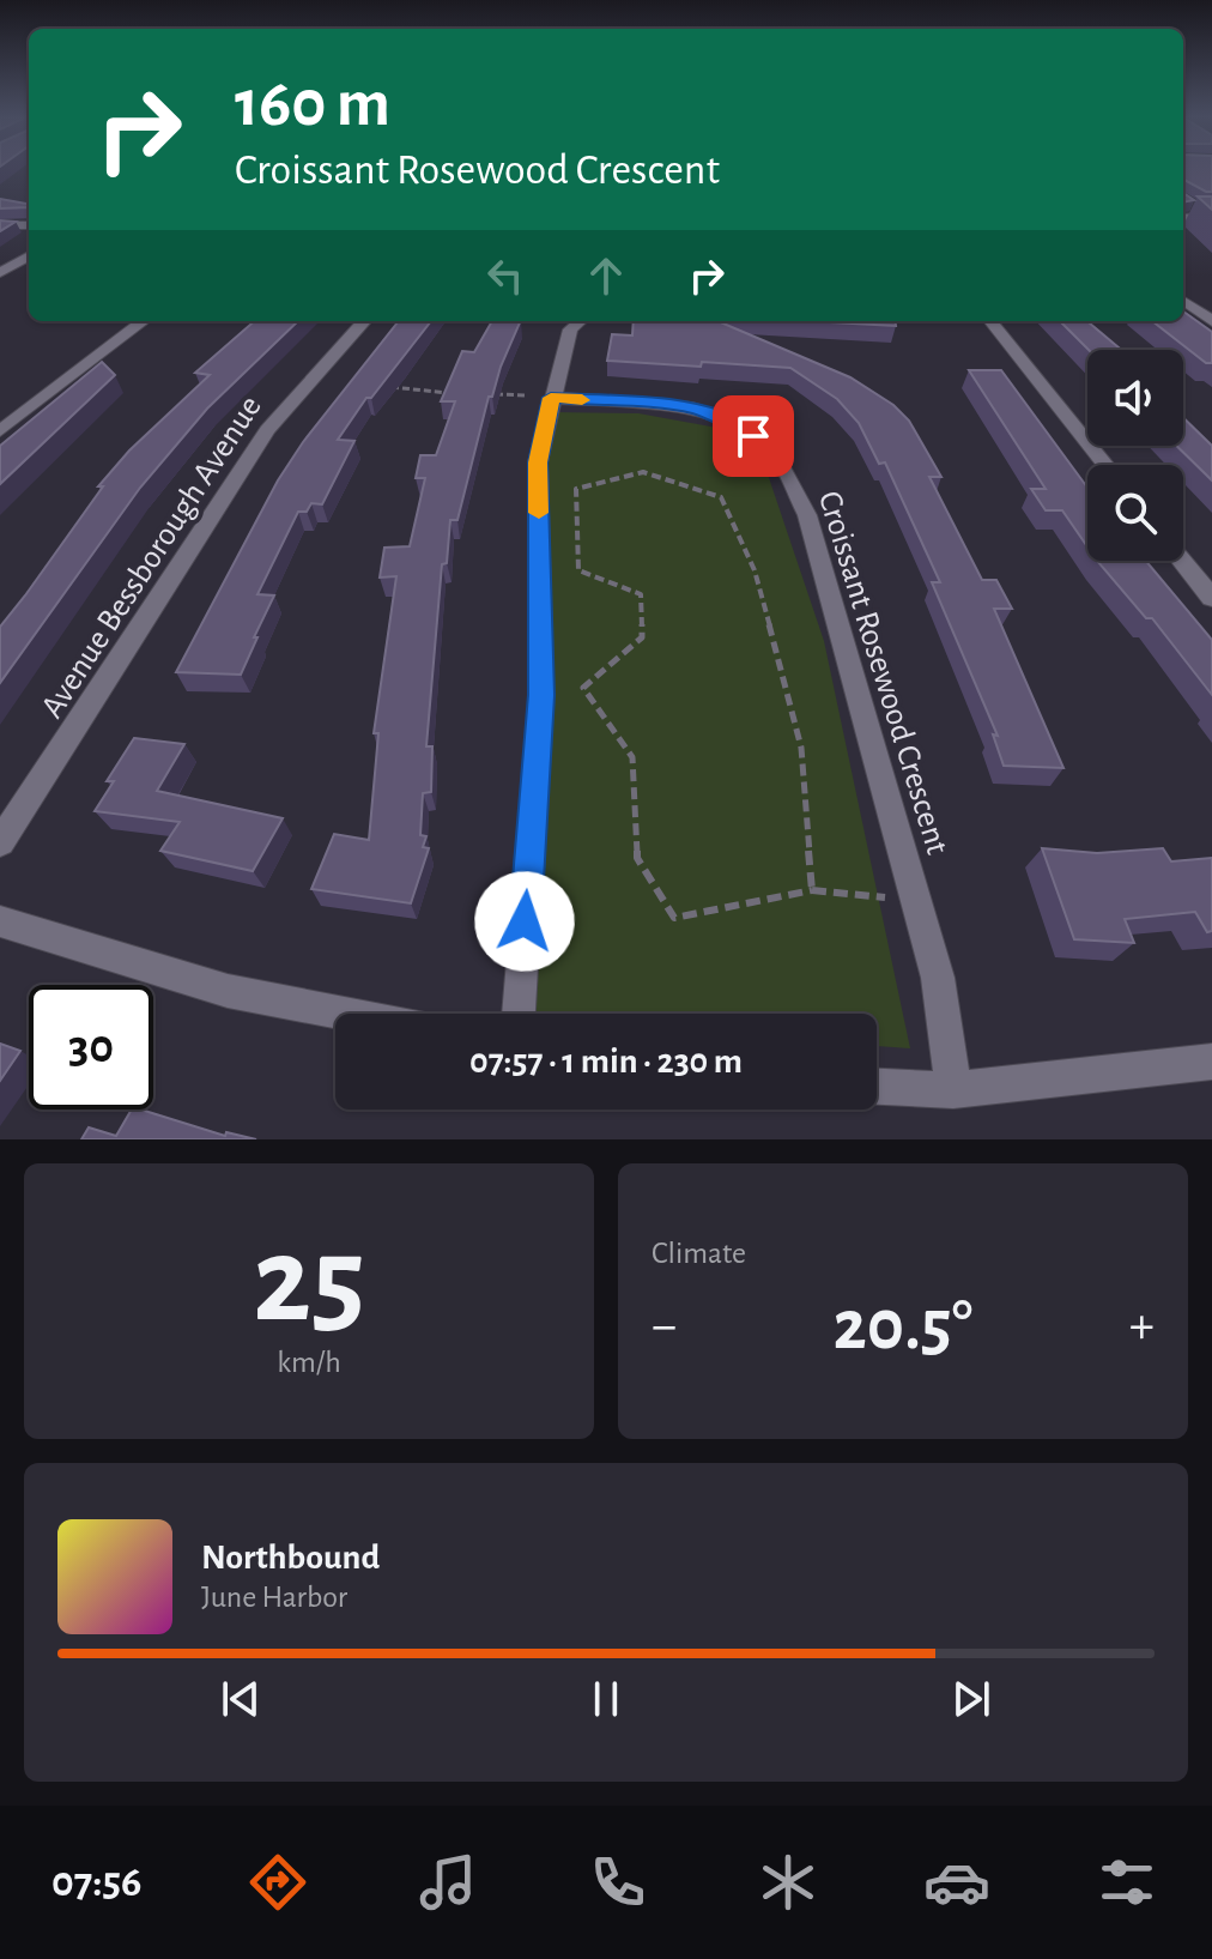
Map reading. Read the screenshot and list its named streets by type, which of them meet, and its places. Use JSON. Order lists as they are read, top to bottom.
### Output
{
  "streets": {
    "street": ["Avenue Bessborough Avenue", "Croissant Rosewood Crescent"]
  },
  "page": {
    "turn": ["160 m", "Croissant Rosewood Crescent"],
    "limit": "30",
    "trip": "07:57 · 1 min · 230 m",
    "tile": [
      ["25", "km/h"],
      "Climate"
    ],
    "heat": ["−", "20.5°", "+"],
    "song": ["Northbound", "June Harbor"],
    "tabs": "07:56"
  }
}
